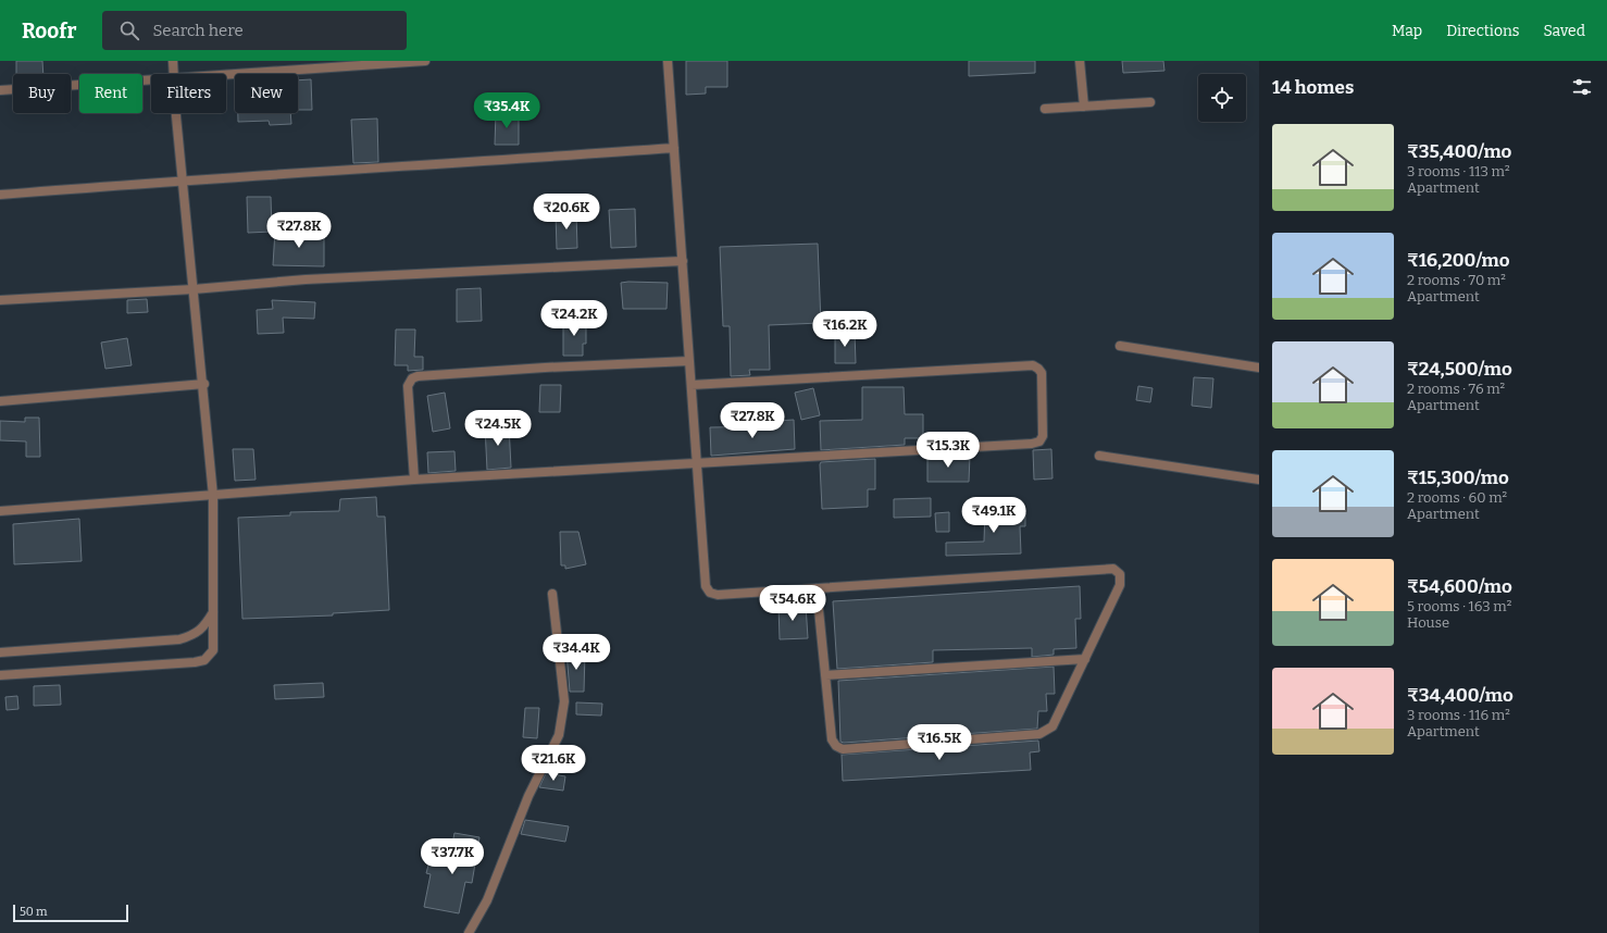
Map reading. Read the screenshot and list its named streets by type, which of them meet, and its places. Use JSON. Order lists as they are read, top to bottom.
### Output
{
  "scale_bar": "50 m",
  "page": {
    "header": "Roofr",
    "search": "Search here",
    "nav": ["Map", "Directions", "Saved"],
    "heading": "14 homes",
    "chip": [
      "Buy",
      "Rent",
      "Filters",
      "New"
    ],
    "price": [
      "₹35.4K",
      "₹20.6K",
      "₹27.8K",
      "₹24.2K",
      "₹16.2K",
      "₹27.8K",
      "₹24.5K",
      "₹15.3K",
      "₹49.1K",
      "₹54.6K",
      "₹34.4K",
      "₹16.5K",
      "₹21.6K",
      "₹37.7K"
    ],
    "list": [
      {
        "name": "₹35,400/mo",
        "note": "3 rooms · 113 m² · Apartment"
      },
      {
        "name": "₹16,200/mo",
        "note": "2 rooms · 70 m² · Apartment"
      },
      {
        "name": "₹24,500/mo",
        "note": "2 rooms · 76 m² · Apartment"
      },
      {
        "name": "₹15,300/mo",
        "note": "2 rooms · 60 m² · Apartment"
      },
      {
        "name": "₹54,600/mo",
        "note": "5 rooms · 163 m² · House"
      },
      {
        "name": "₹34,400/mo",
        "note": "3 rooms · 116 m² · Apartment"
      }
    ],
    "scale": "50 m"
  }
}
